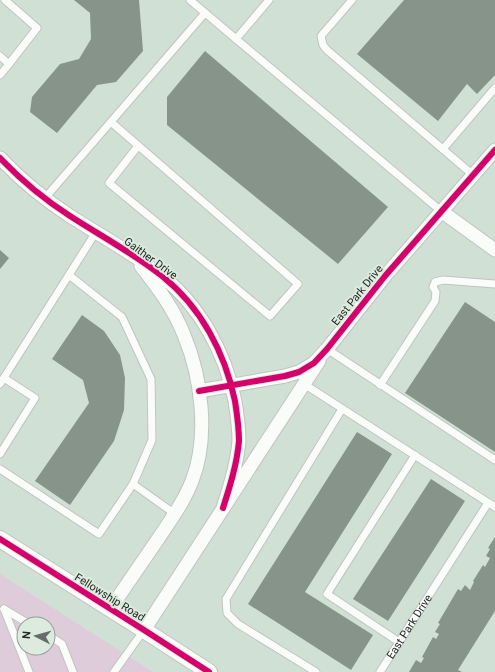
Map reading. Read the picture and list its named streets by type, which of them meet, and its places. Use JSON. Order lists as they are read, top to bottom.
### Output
{
  "streets": {
    "street": ["Gaither Drive", "East Park Drive", "Fellowship Road"]
  },
  "crossings": [
    ["Gaither Drive", "East Park Drive"],
    ["Gaither Drive", "Fellowship Road"],
    ["East Park Drive", "Fellowship Road"]
  ],
  "north": "left"
}
